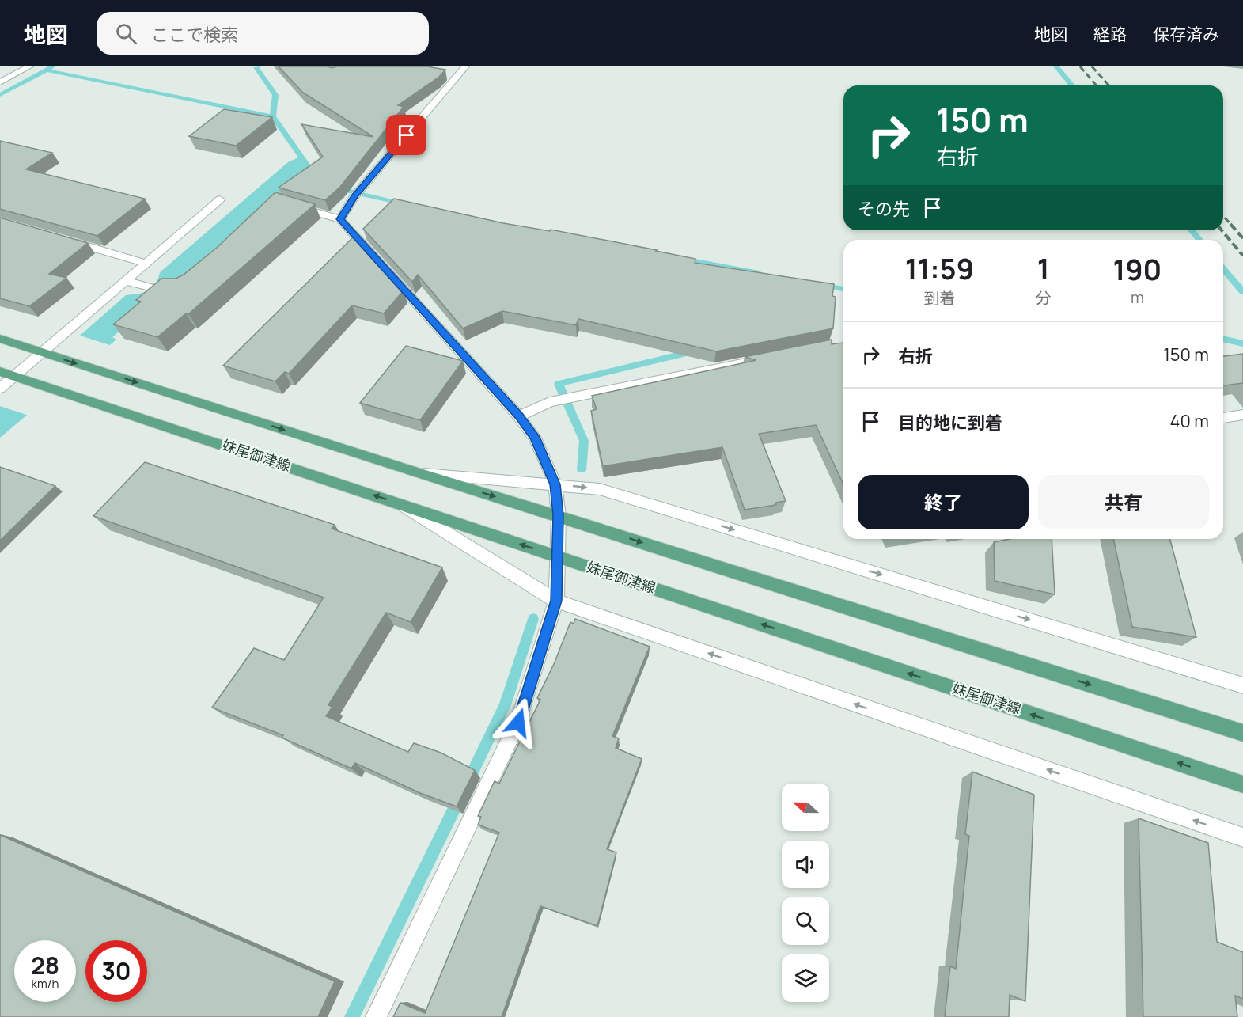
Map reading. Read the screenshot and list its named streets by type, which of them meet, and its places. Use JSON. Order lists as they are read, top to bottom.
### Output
{
  "streets": {
    "main road": ["妹尾御津線"]
  },
  "north": "left",
  "page": {
    "header": "地図",
    "search": "ここで検索",
    "nav": ["地図", "経路", "保存済み"],
    "turn": ["150 m", "右折"],
    "then": "その先",
    "eta": [
      "11:59",
      "到着",
      "1",
      "分",
      "190",
      "m"
    ],
    "list": [
      {
        "name": "右折",
        "value": "150 m"
      },
      {
        "name": "目的地に到着",
        "value": "40 m"
      }
    ],
    "buttons": ["終了", "共有"],
    "speed": "28 km/h",
    "limit": "30"
  }
}
